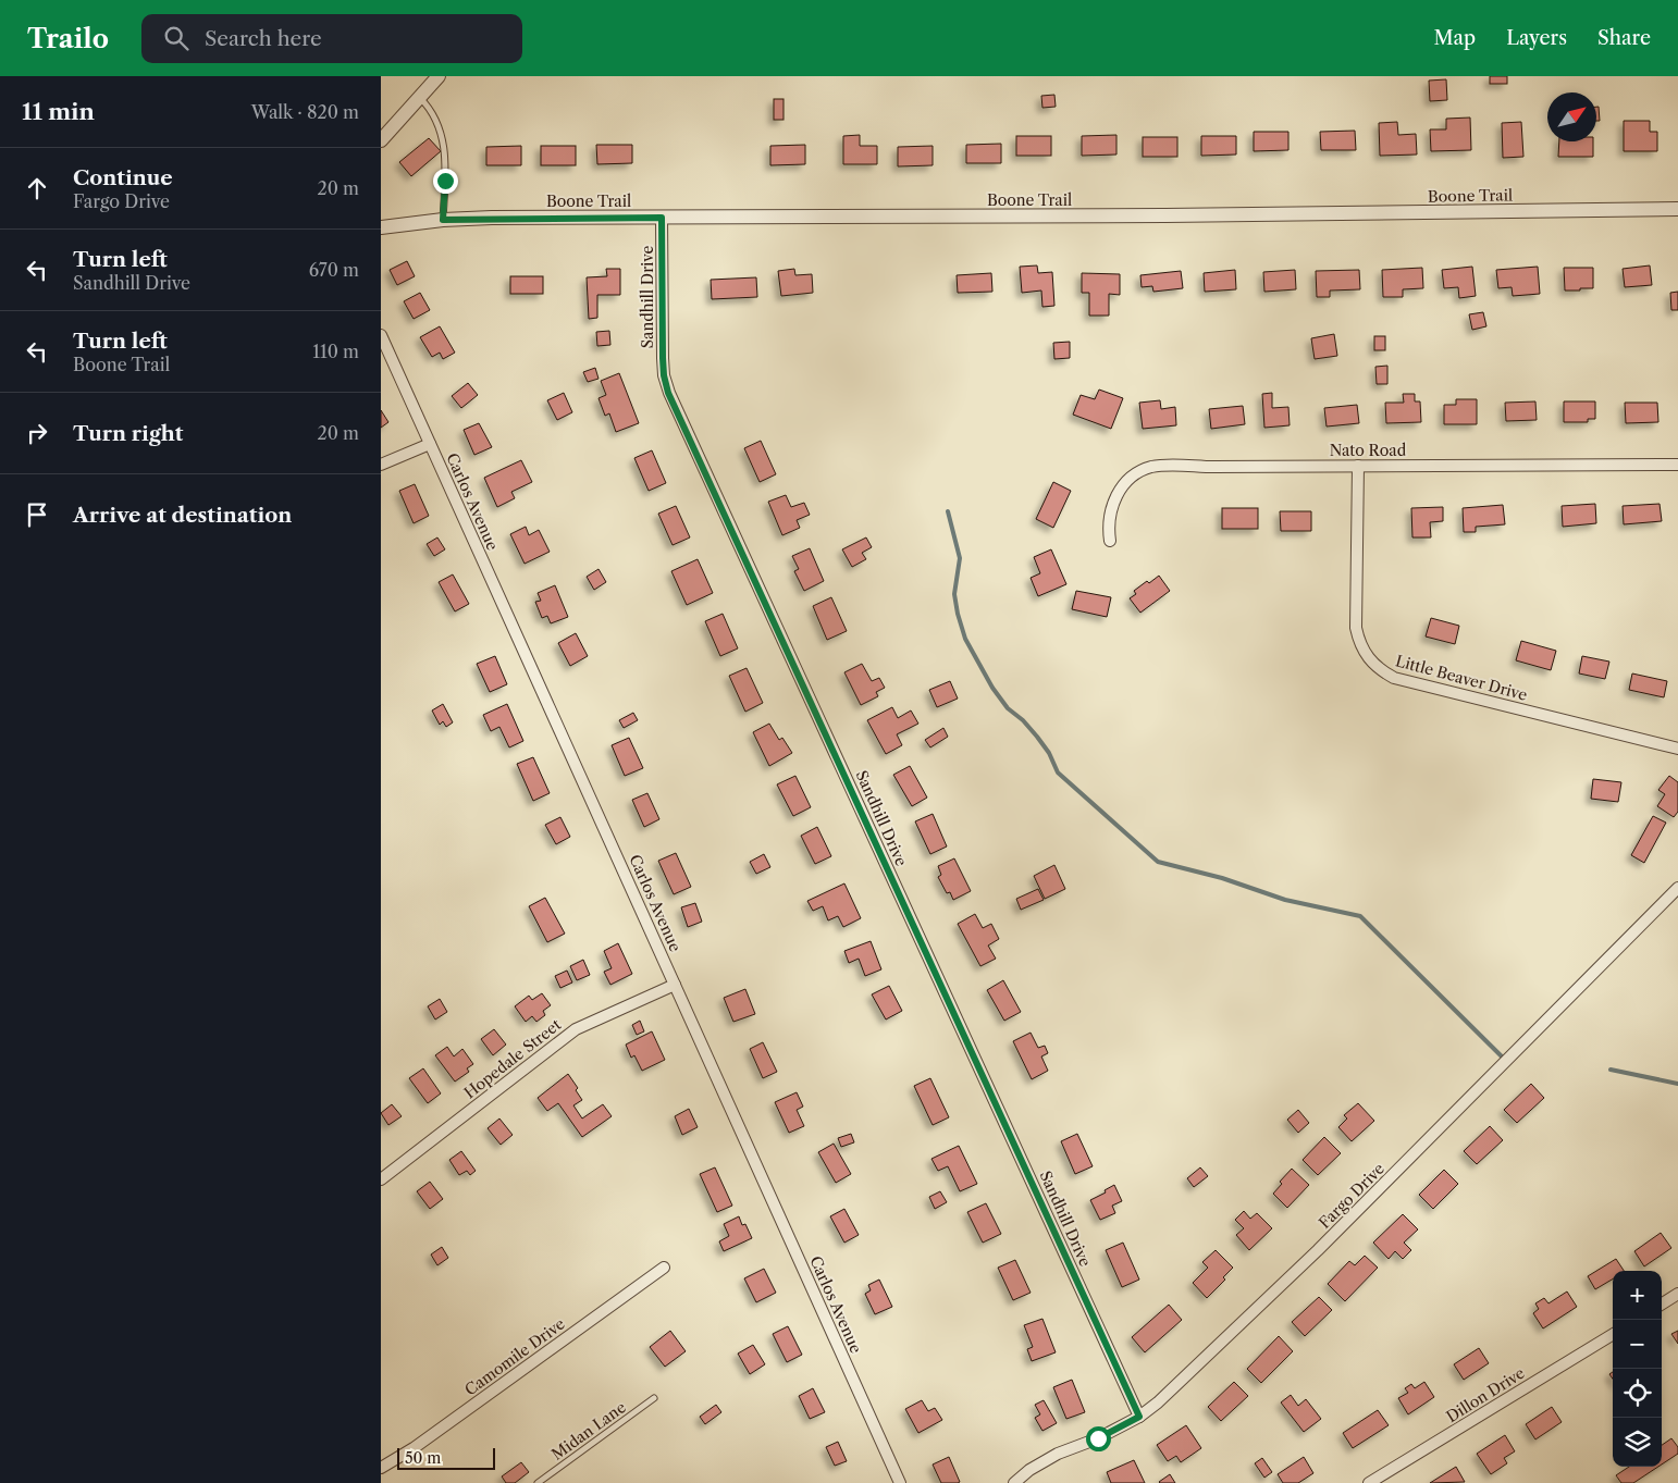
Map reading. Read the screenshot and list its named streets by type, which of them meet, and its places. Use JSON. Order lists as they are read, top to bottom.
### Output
{
  "streets": {
    "street": [
      "Boone Trail",
      "Sandhill Drive",
      "Nato Road",
      "Carlos Avenue",
      "Little Beaver Drive",
      "Hopedale Street",
      "Fargo Drive",
      "Camomile Drive",
      "Dillon Drive"
    ],
    "lane": ["Midan Lane"]
  },
  "crossings": [
    ["Boone Trail", "Sandhill Drive"],
    ["Sandhill Drive", "Fargo Drive"],
    ["Nato Road", "Little Beaver Drive"],
    ["Carlos Avenue", "Hopedale Street"]
  ],
  "scale_bar": "50 m",
  "north": "top right",
  "page": {
    "header": "Trailo",
    "search": "Search here",
    "nav": ["Map", "Layers", "Share"],
    "heading": ["11 min", "Walk · 820 m"],
    "list": [
      ["Continue", "Fargo Drive", "20 m"],
      ["Turn left", "Sandhill Drive", "670 m"],
      ["Turn left", "Boone Trail", "110 m"],
      ["Turn right", "20 m"],
      "Arrive at destination"
    ],
    "map_buttons": ["+", "−"],
    "scale": "50 m"
  }
}
